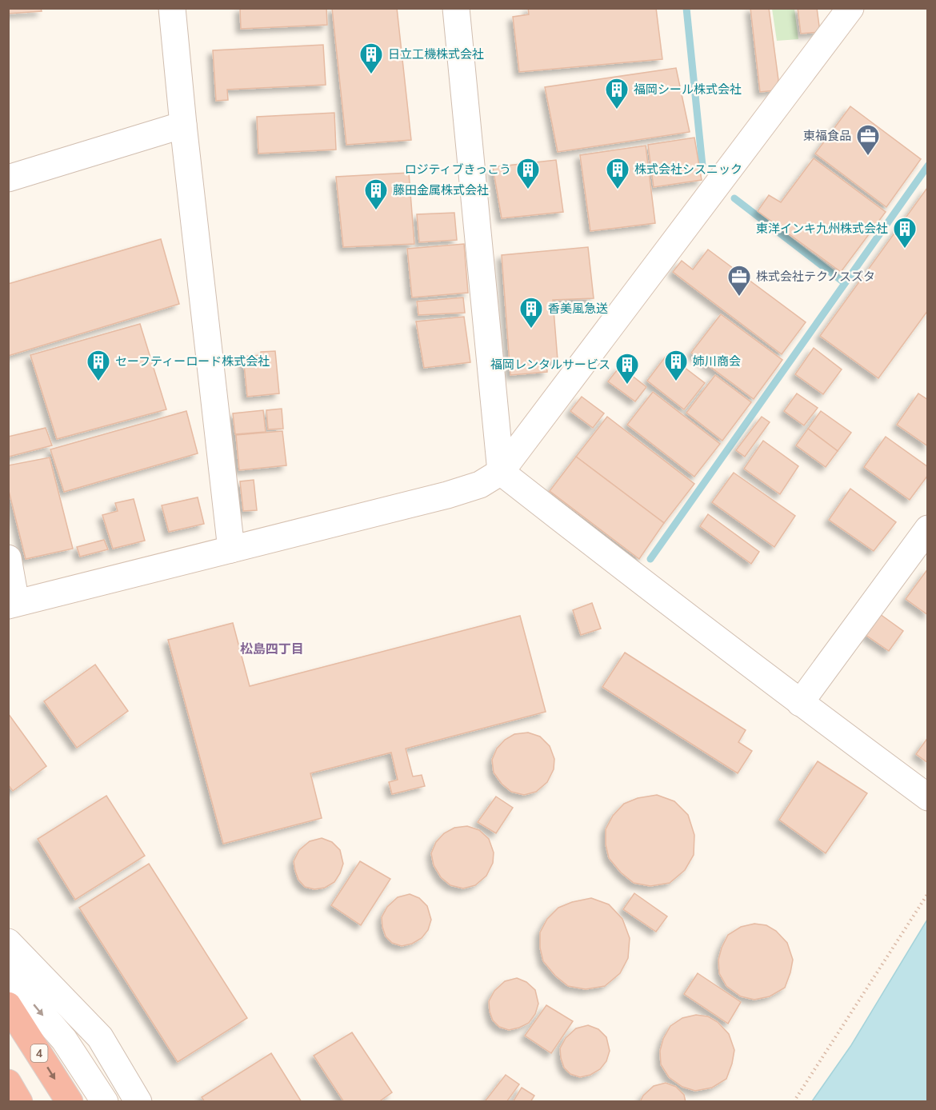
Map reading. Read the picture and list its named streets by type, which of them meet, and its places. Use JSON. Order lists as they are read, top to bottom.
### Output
{
  "streets": {
    "highway": ["4"]
  },
  "districts": ["松島四丁目"],
  "places": {
    "building": [
      "日立工機株式会社",
      "福岡シール株式会社",
      "ロジティブきっこう",
      "株式会社シスニック",
      "藤田金属株式会社",
      "東洋インキ九州株式会社",
      "香美風急送",
      "セーフティーロード株式会社",
      "姉川商会",
      "福岡レンタルサービス"
    ],
    "office": ["東福食品", "株式会社テクノスズタ"]
  }
}
